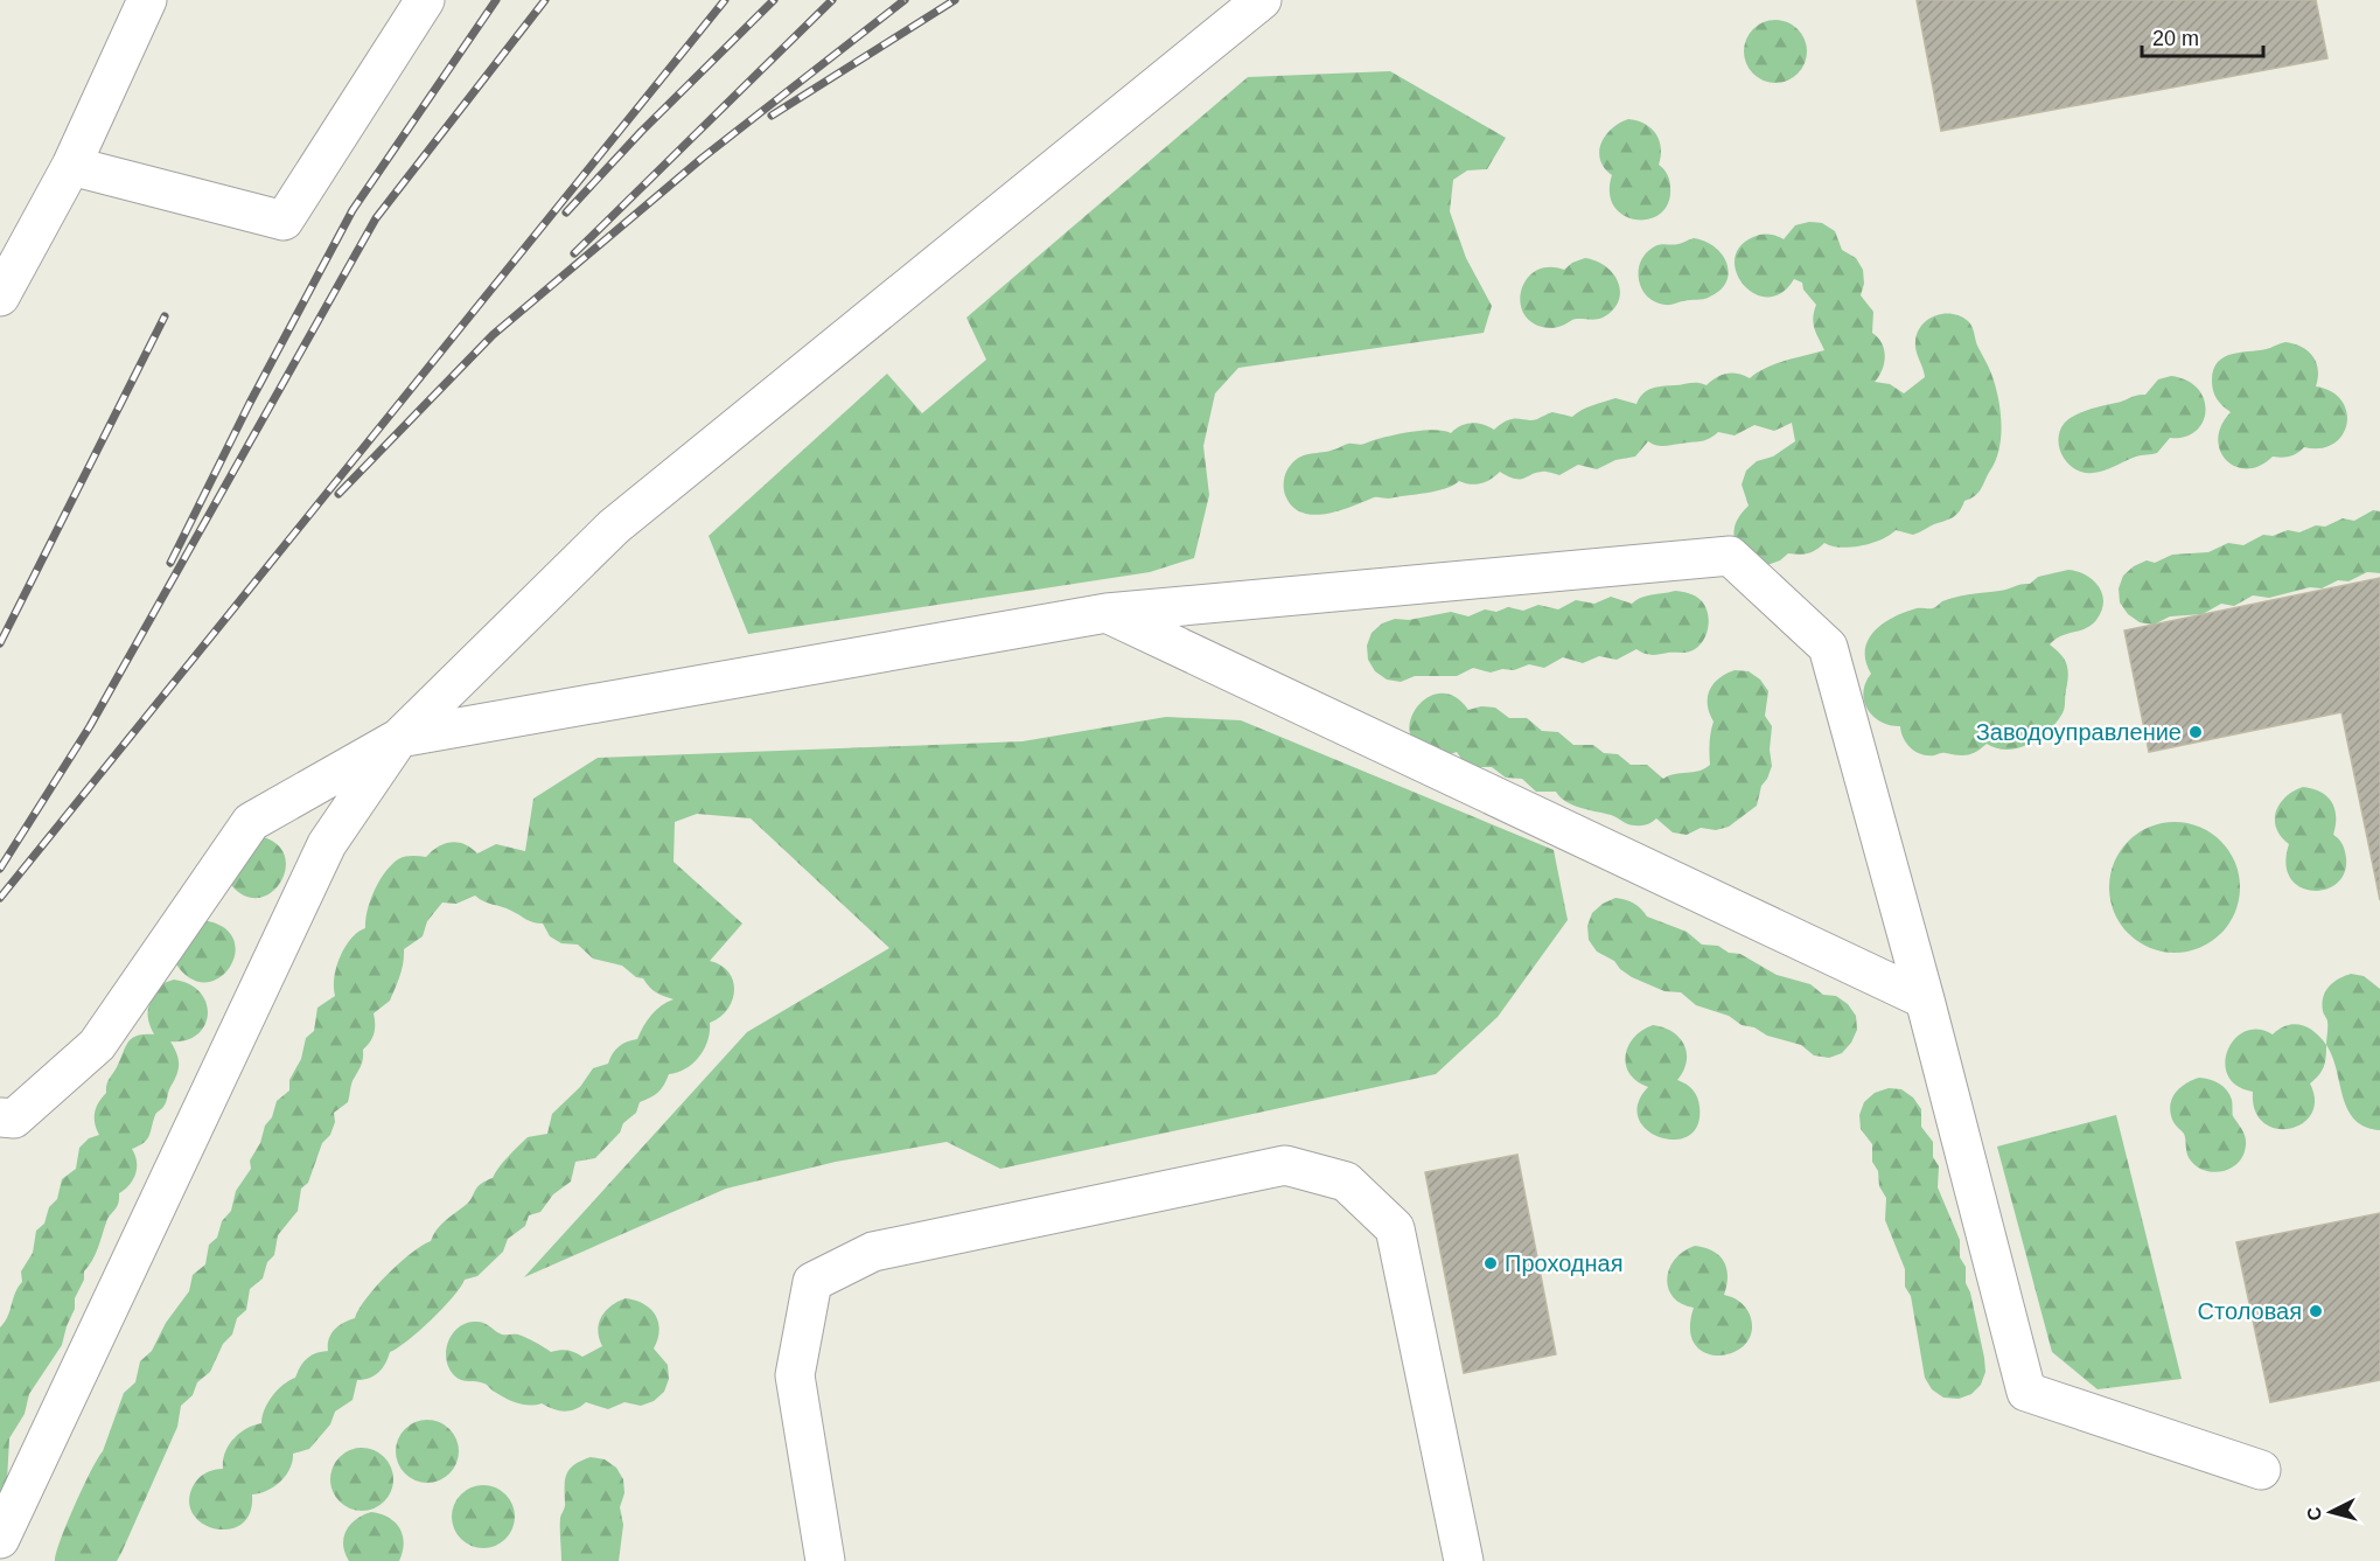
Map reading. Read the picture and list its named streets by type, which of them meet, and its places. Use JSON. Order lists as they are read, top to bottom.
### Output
{
  "places": ["Заводоуправление", "Проходная", "Столовая"],
  "scale_bar": "20 m",
  "north": "left"
}
